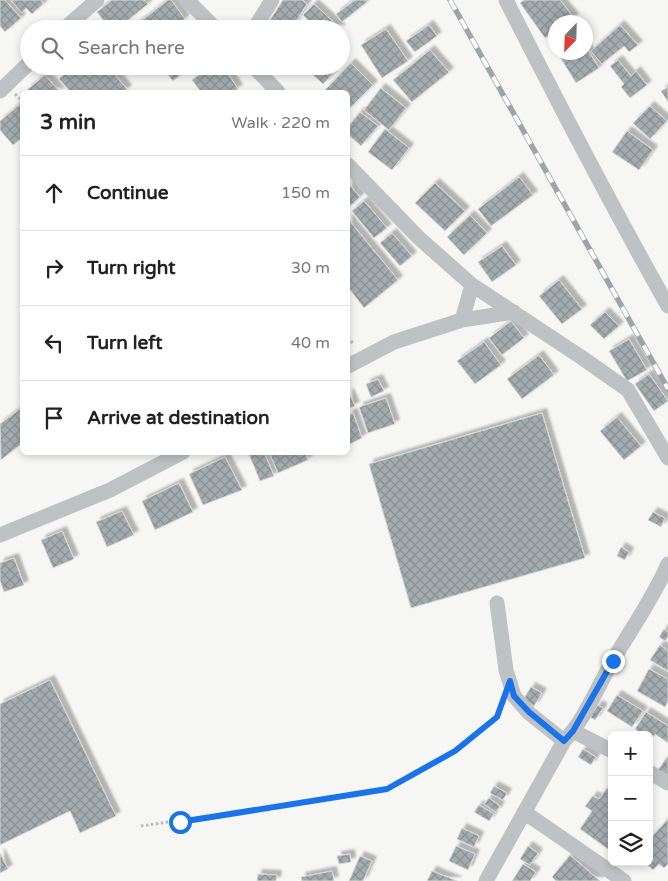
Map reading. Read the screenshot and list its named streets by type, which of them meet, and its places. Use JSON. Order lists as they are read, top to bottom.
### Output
{
  "north": "bottom left",
  "page": {
    "search": "Search here",
    "heading": ["3 min", "Walk · 220 m"],
    "list": [
      ["Continue", "150 m"],
      ["Turn right", "30 m"],
      ["Turn left", "40 m"],
      "Arrive at destination"
    ],
    "map_buttons": ["+", "−"]
  }
}
